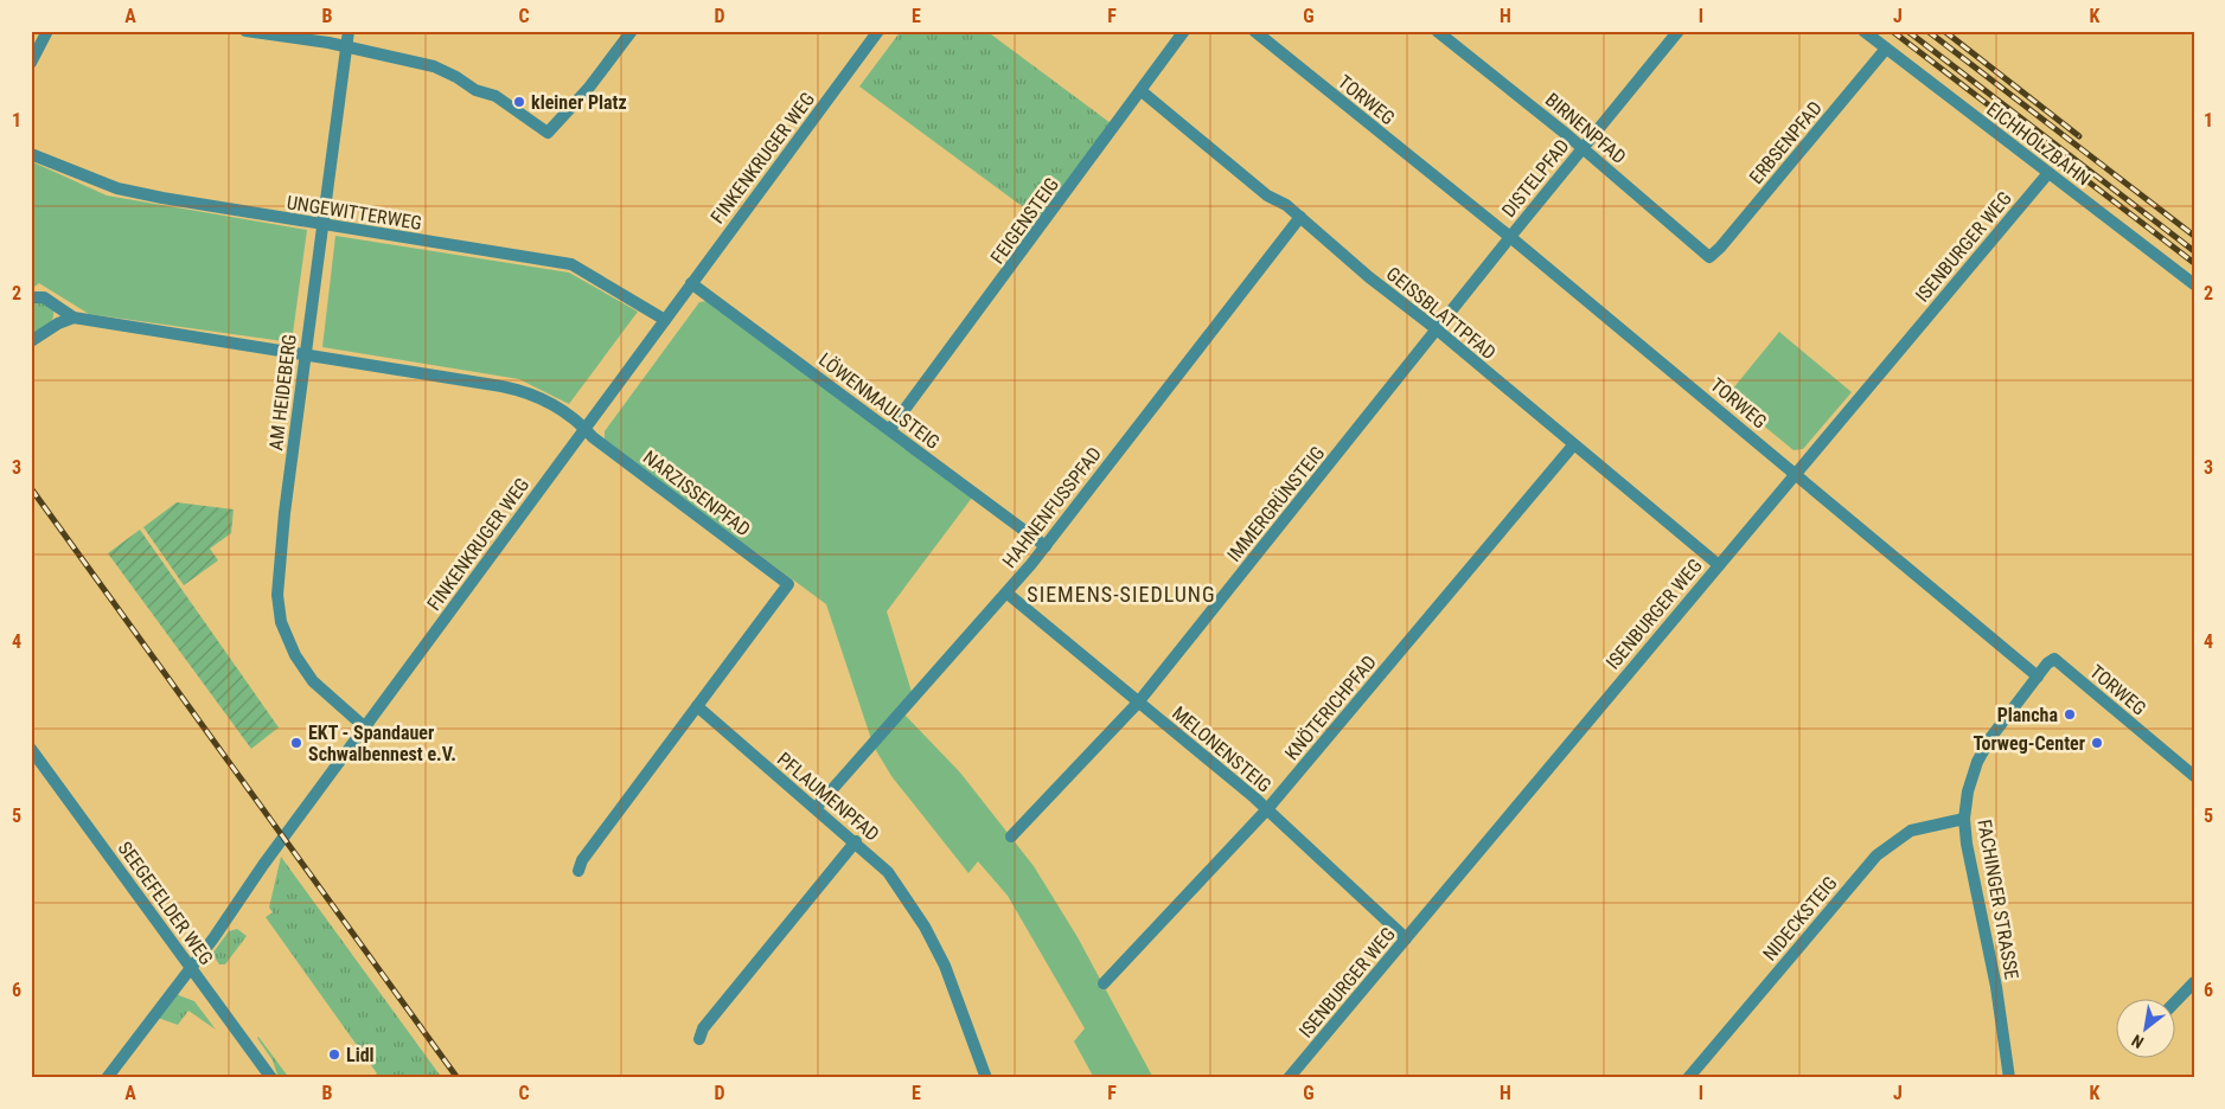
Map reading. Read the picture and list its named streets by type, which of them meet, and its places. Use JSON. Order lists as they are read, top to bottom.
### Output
{
  "streets": {
    "street": [
      "TORWEG",
      "BIRNENPFAD",
      "ERBSENPFAD",
      "EICHHOLZBAHN",
      "FINKENKRUGER WEG",
      "DISTELPFAD",
      "UNGEWITTERWEG",
      "FEIGENSTEIG",
      "ISENBURGER WEG",
      "GEISSBLATTPFAD",
      "AM HEIDEBERG",
      "LÖWENMAULSTEIG",
      "NARZISSENPFAD",
      "IMMERGRÜNSTEIG",
      "HAHNENFUSSPFAD",
      "KNÖTERICHPFAD",
      "MELONENSTEIG",
      "PFLAUMENPFAD",
      "FACHINGER STRASSE",
      "SEEGEFELDER WEG",
      "NIDECKSTEIG"
    ]
  },
  "crossings": [
    ["TORWEG", "DISTELPFAD"],
    ["TORWEG", "ISENBURGER WEG"],
    ["TORWEG", "IMMERGRÜNSTEIG"],
    ["TORWEG", "FACHINGER STRASSE"],
    ["BIRNENPFAD", "ERBSENPFAD"],
    ["BIRNENPFAD", "DISTELPFAD"],
    ["ERBSENPFAD", "EICHHOLZBAHN"],
    ["EICHHOLZBAHN", "ISENBURGER WEG"],
    ["FINKENKRUGER WEG", "UNGEWITTERWEG"],
    ["FINKENKRUGER WEG", "AM HEIDEBERG"],
    ["FINKENKRUGER WEG", "LÖWENMAULSTEIG"],
    ["FINKENKRUGER WEG", "NARZISSENPFAD"],
    ["FINKENKRUGER WEG", "SEEGEFELDER WEG"],
    ["DISTELPFAD", "IMMERGRÜNSTEIG"],
    ["UNGEWITTERWEG", "AM HEIDEBERG"],
    ["FEIGENSTEIG", "GEISSBLATTPFAD"],
    ["FEIGENSTEIG", "LÖWENMAULSTEIG"],
    ["ISENBURGER WEG", "GEISSBLATTPFAD"],
    ["ISENBURGER WEG", "MELONENSTEIG"],
    ["GEISSBLATTPFAD", "IMMERGRÜNSTEIG"],
    ["GEISSBLATTPFAD", "HAHNENFUSSPFAD"],
    ["GEISSBLATTPFAD", "KNÖTERICHPFAD"],
    ["LÖWENMAULSTEIG", "HAHNENFUSSPFAD"],
    ["NARZISSENPFAD", "PFLAUMENPFAD"],
    ["IMMERGRÜNSTEIG", "MELONENSTEIG"],
    ["HAHNENFUSSPFAD", "MELONENSTEIG"],
    ["HAHNENFUSSPFAD", "PFLAUMENPFAD"],
    ["KNÖTERICHPFAD", "MELONENSTEIG"],
    ["FACHINGER STRASSE", "NIDECKSTEIG"]
  ],
  "districts": ["SIEMENS-SIEDLUNG"],
  "places": [
    "kleiner Platz",
    "Plancha",
    "EKT - Spandauer Schwalbennest e.V.",
    "Torweg-Center",
    "Lidl"
  ],
  "north": "bottom left",
  "grid": {
    "columns": [
      "A",
      "B",
      "C",
      "D",
      "E",
      "F",
      "G",
      "H",
      "I",
      "J",
      "K"
    ],
    "rows": [
      "1",
      "2",
      "3",
      "4",
      "5",
      "6"
    ]
  }
}
